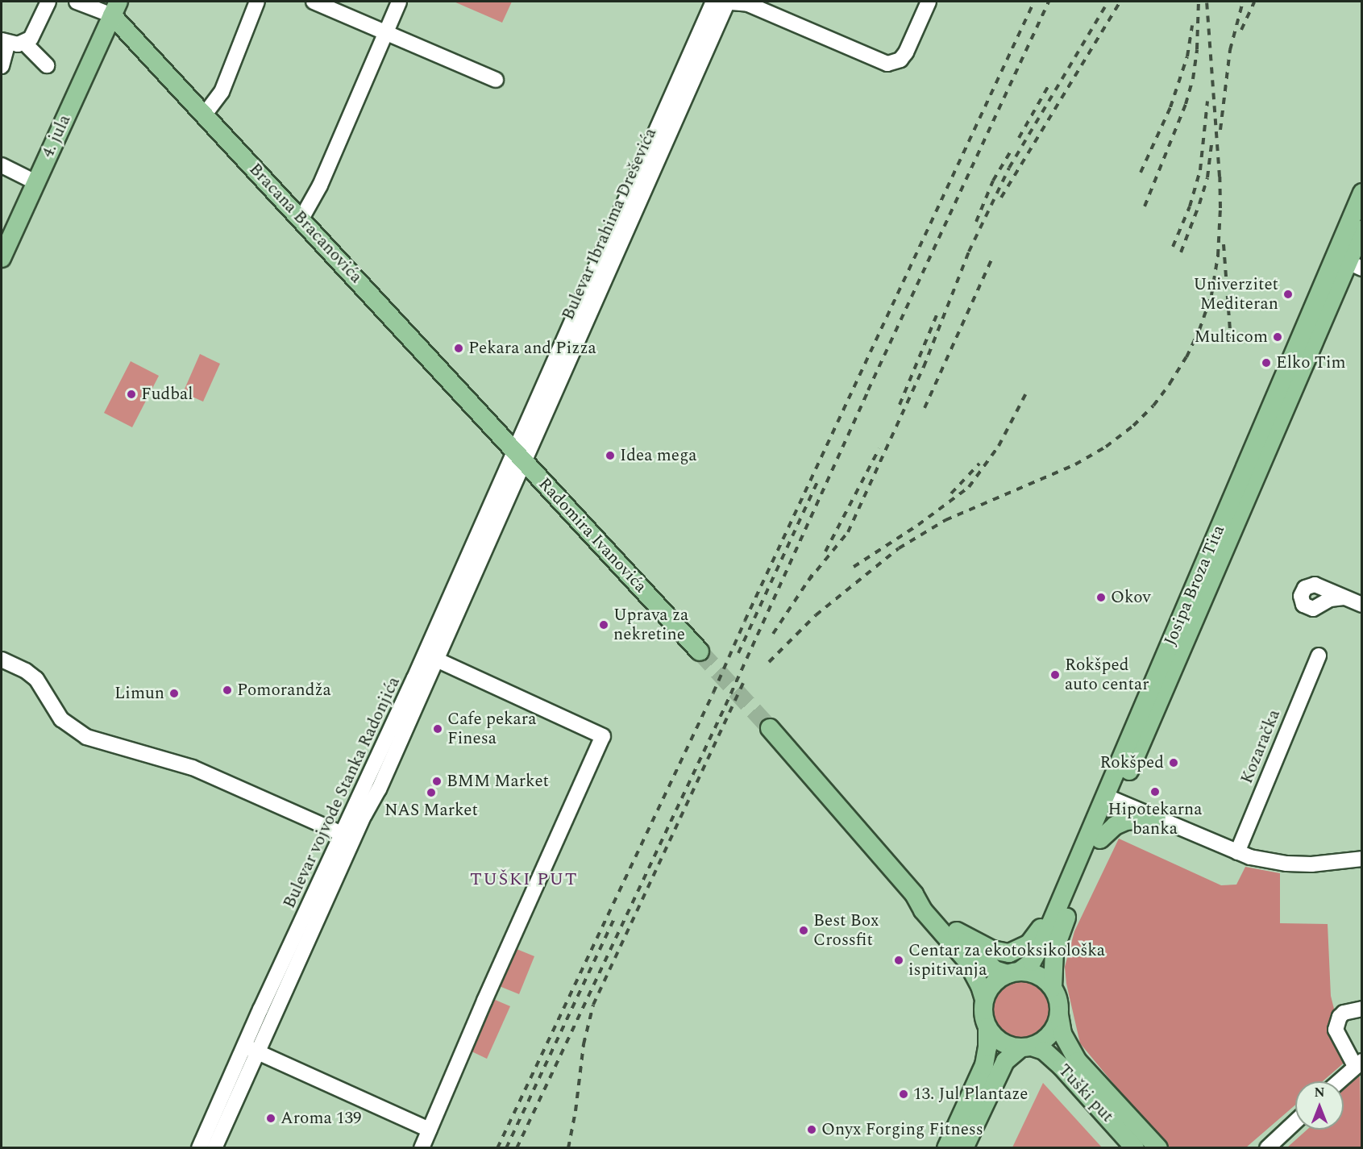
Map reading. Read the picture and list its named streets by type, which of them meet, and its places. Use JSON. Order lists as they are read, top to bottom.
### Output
{
  "streets": {
    "main road": [
      "4. jula",
      "Bracana Bracanovića",
      "Radomira Ivanovića",
      "Josipa Broza Tita",
      "Tuški put"
    ],
    "street": ["Bulevar Ibrahima Dreševića", "Kozaračka", "Bulevar vojvode Stanka Radonjića"]
  },
  "crossings": [
    ["4. jula", "Bracana Bracanovića"],
    ["Bracana Bracanovića", "Bulevar Ibrahima Dreševića"],
    ["Bracana Bracanovića", "Radomira Ivanovića"],
    ["Bracana Bracanovića", "Bulevar vojvode Stanka Radonjića"],
    ["Bulevar Ibrahima Dreševića", "Radomira Ivanovića"],
    ["Bulevar Ibrahima Dreševića", "Bulevar vojvode Stanka Radonjića"],
    ["Radomira Ivanovića", "Bulevar vojvode Stanka Radonjića"],
    ["Josipa Broza Tita", "Tuški put"]
  ],
  "districts": ["TUŠKI PUT"],
  "places": [
    "Univerzitet Mediteran",
    "Multicom",
    "Pekara and Pizza",
    "Elko Tim",
    "Fudbal",
    "Idea mega",
    "Okov",
    "Uprava za nekretine",
    "Rokšped auto centar",
    "Pomorandža",
    "Limun",
    "Cafe pekara Finesa",
    "Rokšped",
    "BMM Market",
    "Hipotekarna banka",
    "NAS Market",
    "Best Box Crossfit",
    "Centar za ekotoksikološka ispitivanja",
    "13. Jul Plantaze",
    "Aroma 139",
    "Onyx Forging Fitness"
  ],
  "north": "top"
}
